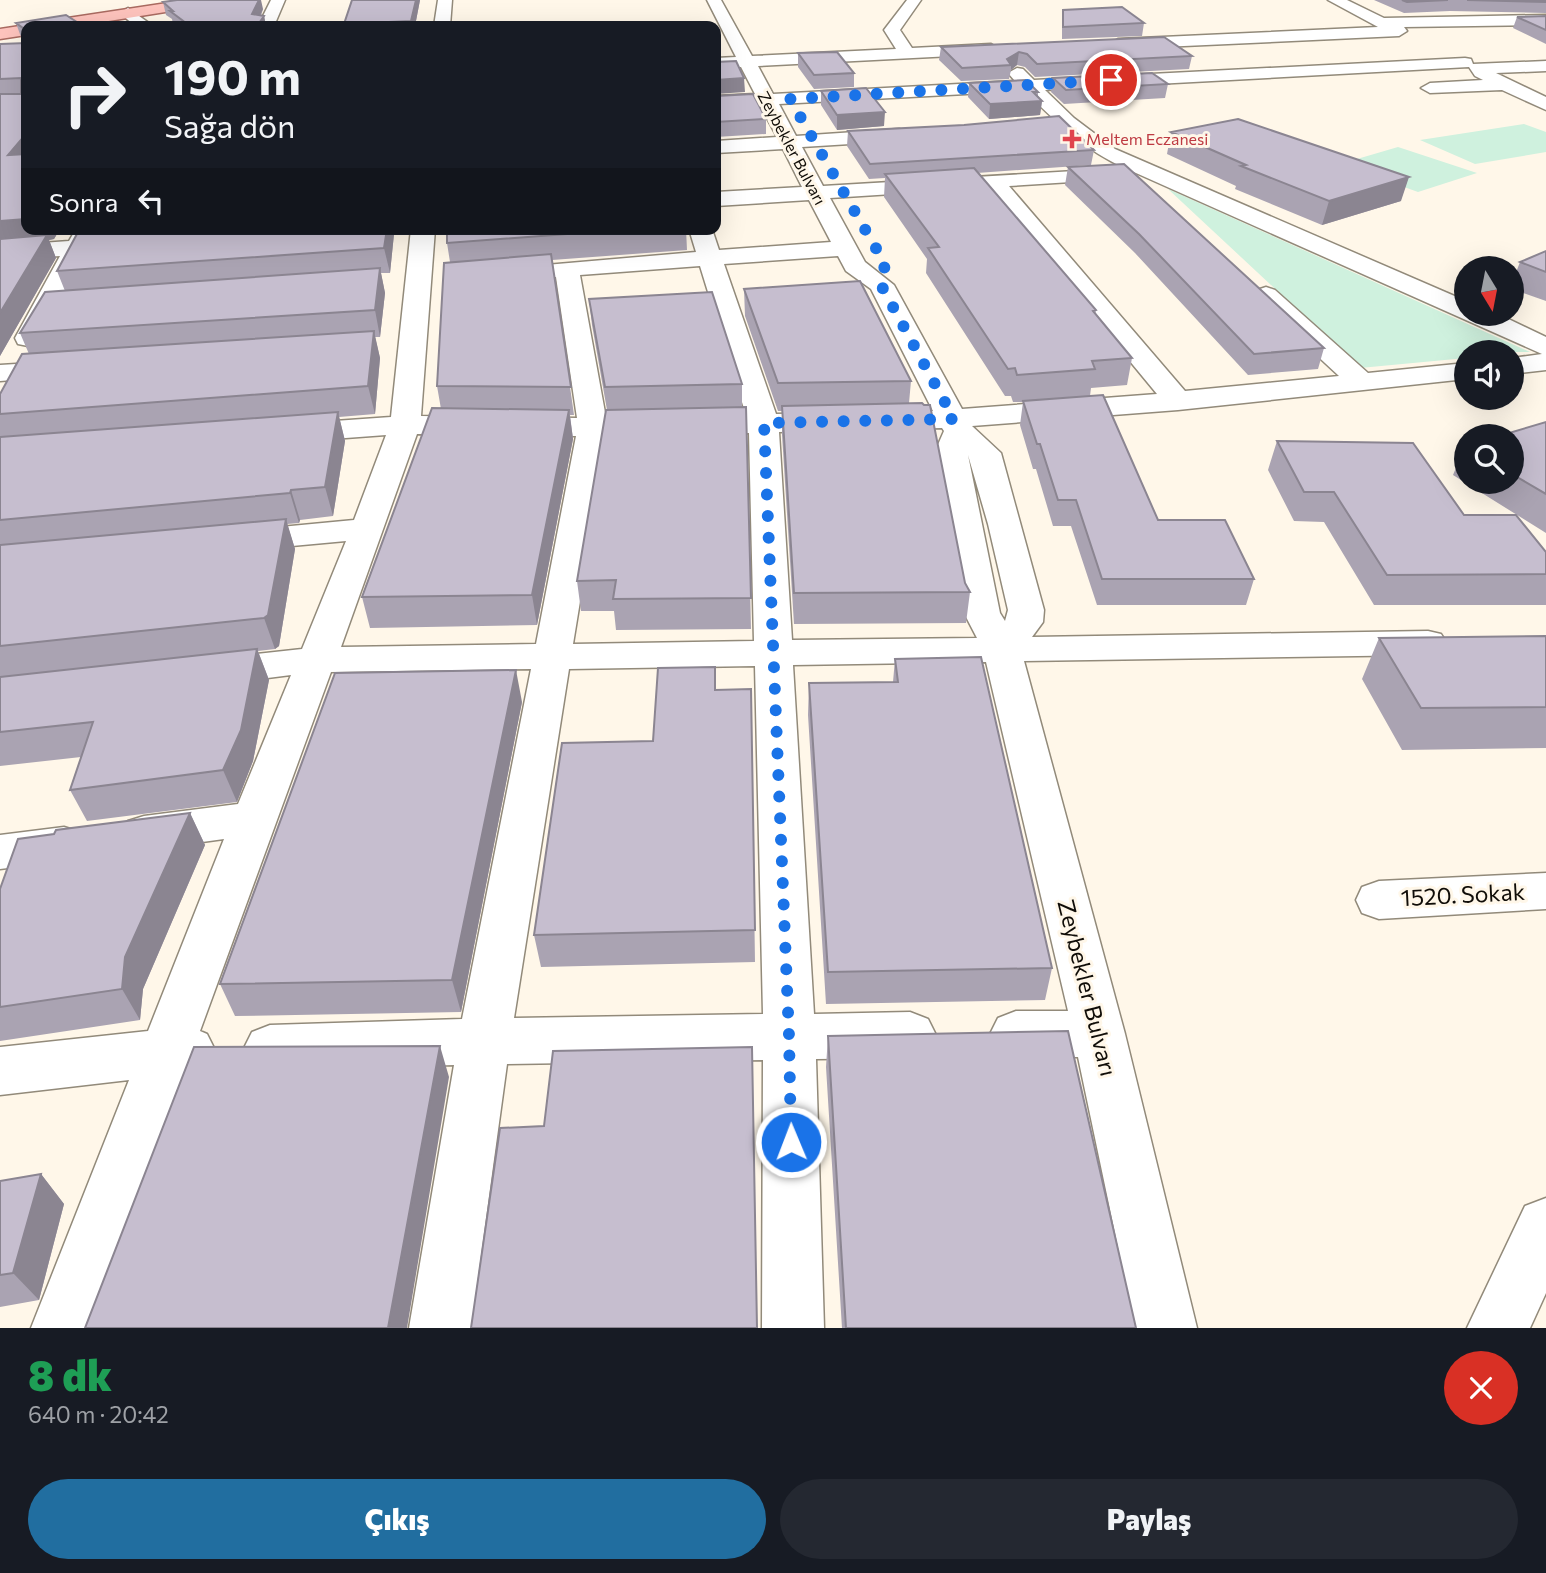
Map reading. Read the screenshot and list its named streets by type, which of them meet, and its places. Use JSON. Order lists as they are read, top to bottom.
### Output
{
  "streets": {
    "street": ["Zeybekler Bulvarı", "1520. Sokak"]
  },
  "places": {
    "health": ["Meltem Eczanesi"]
  },
  "north": "bottom",
  "page": {
    "turn": ["190 m", "Sağa dön"],
    "then": "Sonra",
    "heading": ["8 dk", "640 m · 20:42"],
    "buttons": ["Çıkış", "Paylaş"]
  }
}
